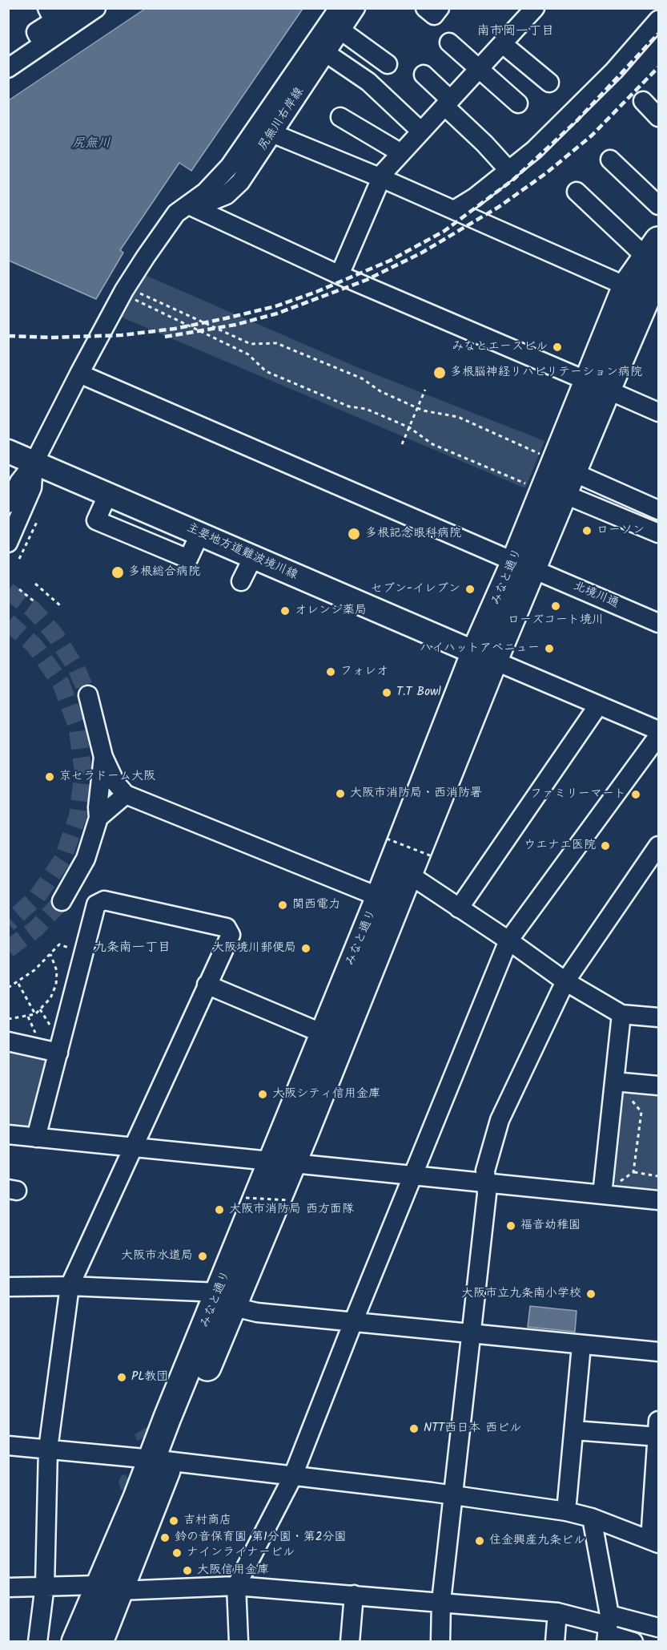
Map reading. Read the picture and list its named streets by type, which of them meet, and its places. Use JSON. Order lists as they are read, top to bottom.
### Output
{
  "streets": {
    "highway": ["みなと通り"],
    "main road": ["主要地方道難波境川線"],
    "street": ["尻無川右岸線", "北境川通"]
  },
  "crossings": [
    ["尻無川右岸線", "主要地方道難波境川線"],
    ["尻無川右岸線", "北境川通"],
    ["主要地方道難波境川線", "みなと通り"],
    ["みなと通り", "北境川通"]
  ],
  "districts": ["南市岡一丁目", "九条南一丁目"],
  "water": ["尻無川"],
  "places": [
    "みなとエースビル",
    "多根脳神経リハビリテーション病院",
    "ローソン",
    "多根記念眼科病院",
    "多根総合病院",
    "セブン-イレブン",
    "ローズコート境川",
    "オレンジ薬局",
    "ハイハットアベニュー",
    "フォレオ",
    "T.T Bowl",
    "京セラドーム大阪",
    "大阪市消防局・西消防署",
    "ファミリーマート",
    "ウエナエ医院",
    "関西電力",
    "大阪境川郵便局",
    "大阪シティ信用金庫",
    "大阪市消防局 西方面隊",
    "福音幼稚園",
    "大阪市水道局",
    "大阪市立九条南小学校",
    "PL教団",
    "NTT西日本 西ビル",
    "吉村商店",
    "鈴の音保育園 第1分園・第2分園",
    "住金興産九条ビル",
    "ナインライナービル",
    "大阪信用金庫"
  ]
}
